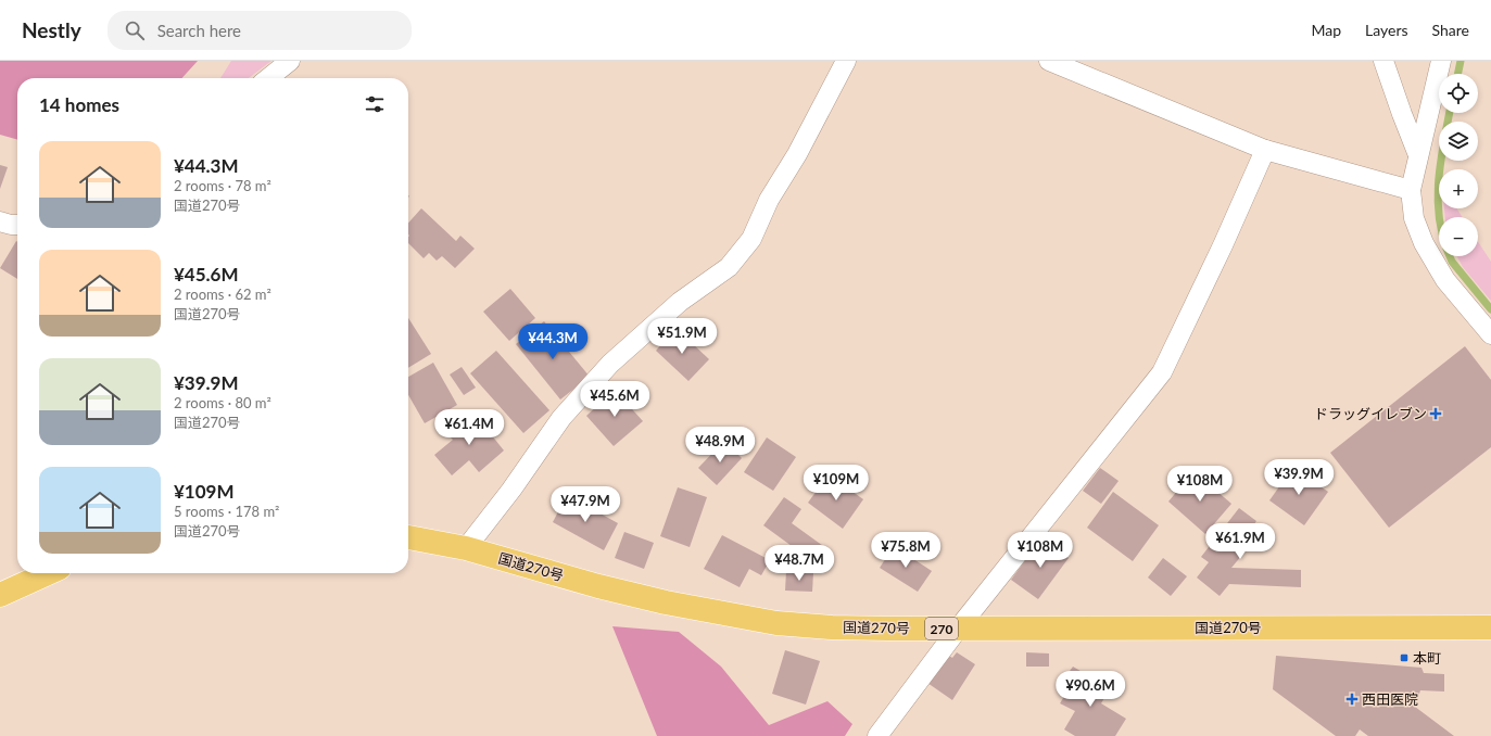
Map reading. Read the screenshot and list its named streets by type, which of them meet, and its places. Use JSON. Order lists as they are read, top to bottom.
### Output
{
  "streets": {
    "highway": ["国道270号", "270"]
  },
  "places": {
    "health": ["ドラッグイレブン", "西田医院"],
    "transit": ["本町"]
  },
  "page": {
    "header": "Nestly",
    "search": "Search here",
    "nav": ["Map", "Layers", "Share"],
    "map_buttons": ["+", "−"],
    "heading": "14 homes",
    "list": [
      {
        "name": "¥44.3M",
        "note": "2 rooms · 78 m² · 国道270号"
      },
      {
        "name": "¥45.6M",
        "note": "2 rooms · 62 m² · 国道270号"
      },
      {
        "name": "¥39.9M",
        "note": "2 rooms · 80 m² · 国道270号"
      },
      {
        "name": "¥109M",
        "note": "5 rooms · 178 m² · 国道270号"
      }
    ],
    "price": [
      "¥51.9M",
      "¥44.3M",
      "¥45.6M",
      "¥61.4M",
      "¥48.9M",
      "¥39.9M",
      "¥109M",
      "¥108M",
      "¥47.9M",
      "¥61.9M",
      "¥75.8M",
      "¥108M",
      "¥48.7M",
      "¥90.6M"
    ]
  }
}
